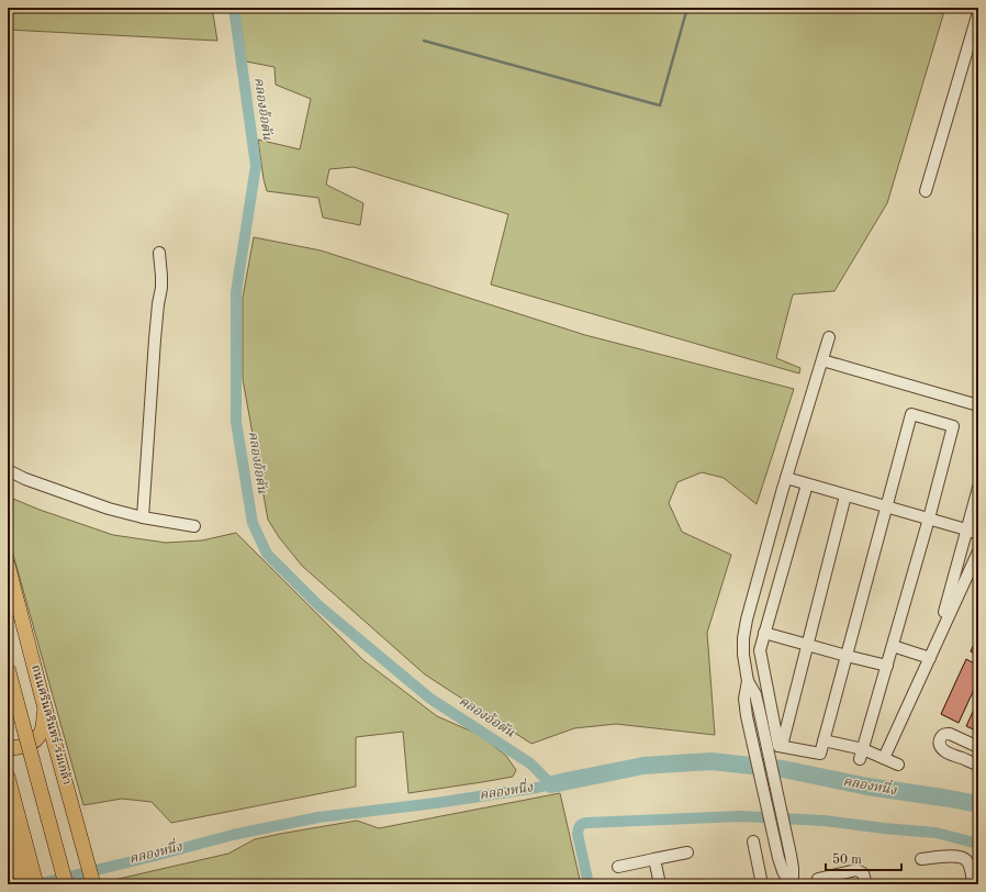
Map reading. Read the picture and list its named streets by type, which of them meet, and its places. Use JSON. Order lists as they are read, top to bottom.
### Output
{
  "streets": {
    "main road": ["ถนนศรีนครินทร์-ร่มเกล้า"]
  },
  "water": ["คลองอ้อตัน", "คลองหนึ่ง"],
  "scale_bar": "50 m"
}
